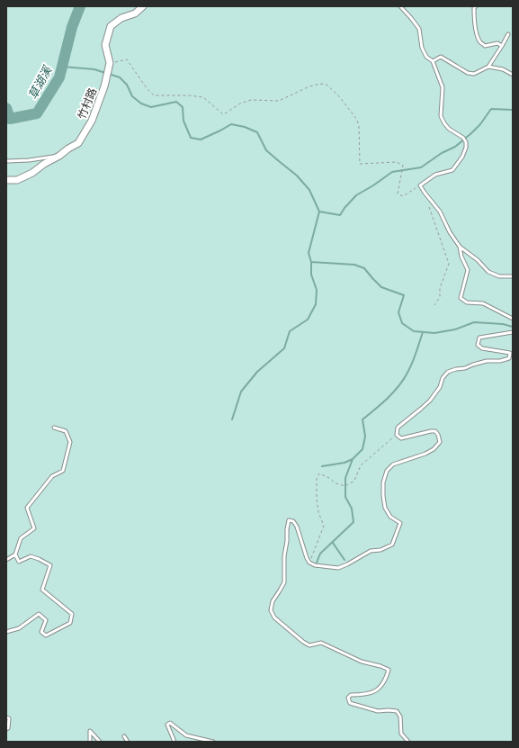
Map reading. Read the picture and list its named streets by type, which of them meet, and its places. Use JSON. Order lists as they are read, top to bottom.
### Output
{
  "streets": {
    "street": ["竹村路"]
  },
  "water": ["草湖溪"]
}
